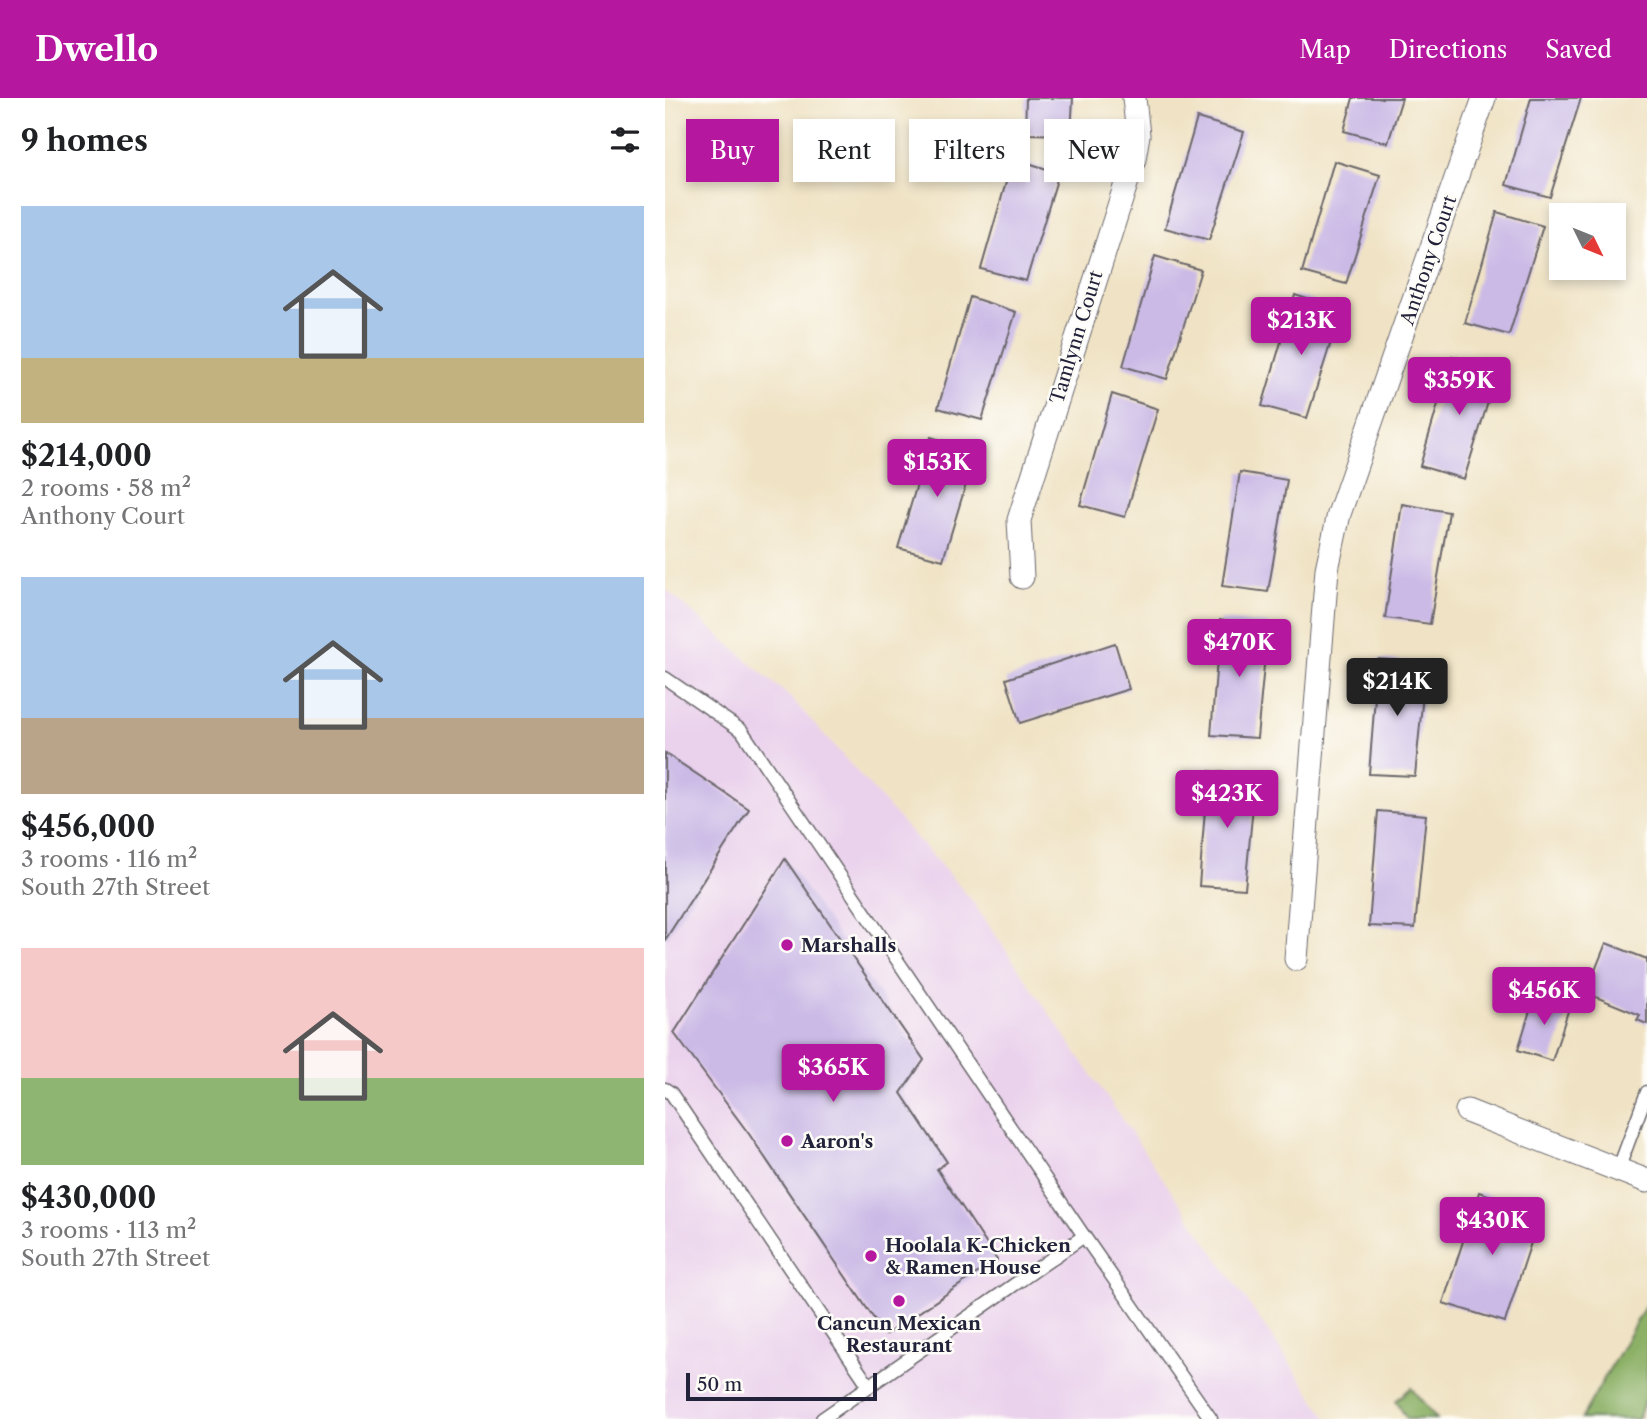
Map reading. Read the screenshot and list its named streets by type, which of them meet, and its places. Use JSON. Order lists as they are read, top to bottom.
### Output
{
  "streets": {
    "street": ["Anthony Court", "Tamlynn Court"]
  },
  "places": [
    "Marshalls",
    "Aaron's",
    "Hoolala K-Chicken & Ramen House",
    "Cancun Mexican Restaurant"
  ],
  "scale_bar": "50 m",
  "north": "bottom right",
  "page": {
    "header": "Dwello",
    "nav": ["Map", "Directions", "Saved"],
    "heading": "9 homes",
    "chip": [
      "Buy",
      "Rent",
      "Filters",
      "New"
    ],
    "list": [
      {
        "name": "$214,000",
        "note": "2 rooms · 58 m² · Anthony Court"
      },
      {
        "name": "$456,000",
        "note": "3 rooms · 116 m² · South 27th Street"
      },
      {
        "name": "$430,000",
        "note": "3 rooms · 113 m² · South 27th Street"
      }
    ],
    "price": [
      "$213K",
      "$359K",
      "$153K",
      "$470K",
      "$214K",
      "$423K",
      "$456K",
      "$365K",
      "$430K"
    ],
    "scale": "50 m"
  }
}
